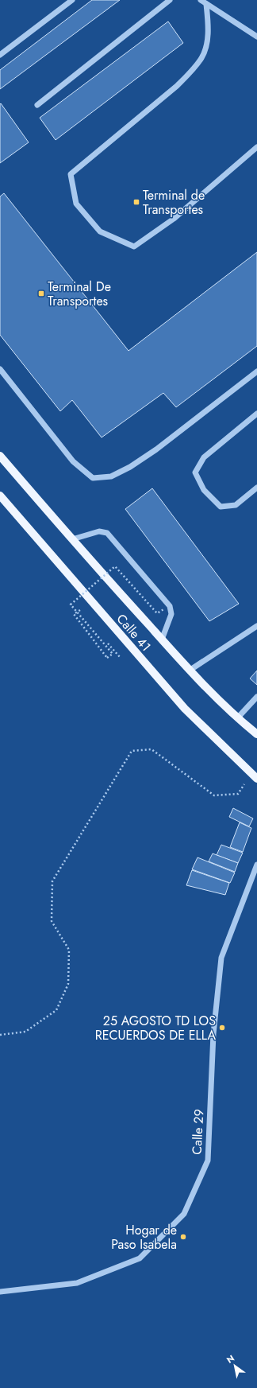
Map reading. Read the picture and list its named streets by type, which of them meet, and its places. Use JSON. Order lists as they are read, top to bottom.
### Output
{
  "streets": {
    "main road": ["Calle 41"],
    "street": ["Calle 29"]
  },
  "places": {
    "transit": ["Terminal de Transportes", "Terminal De Transportes"],
    "other": ["25 AGOSTO TD LOS RECUERDOS DE ELLA", "Hogar de Paso Isabela"]
  },
  "north": "top left"
}
